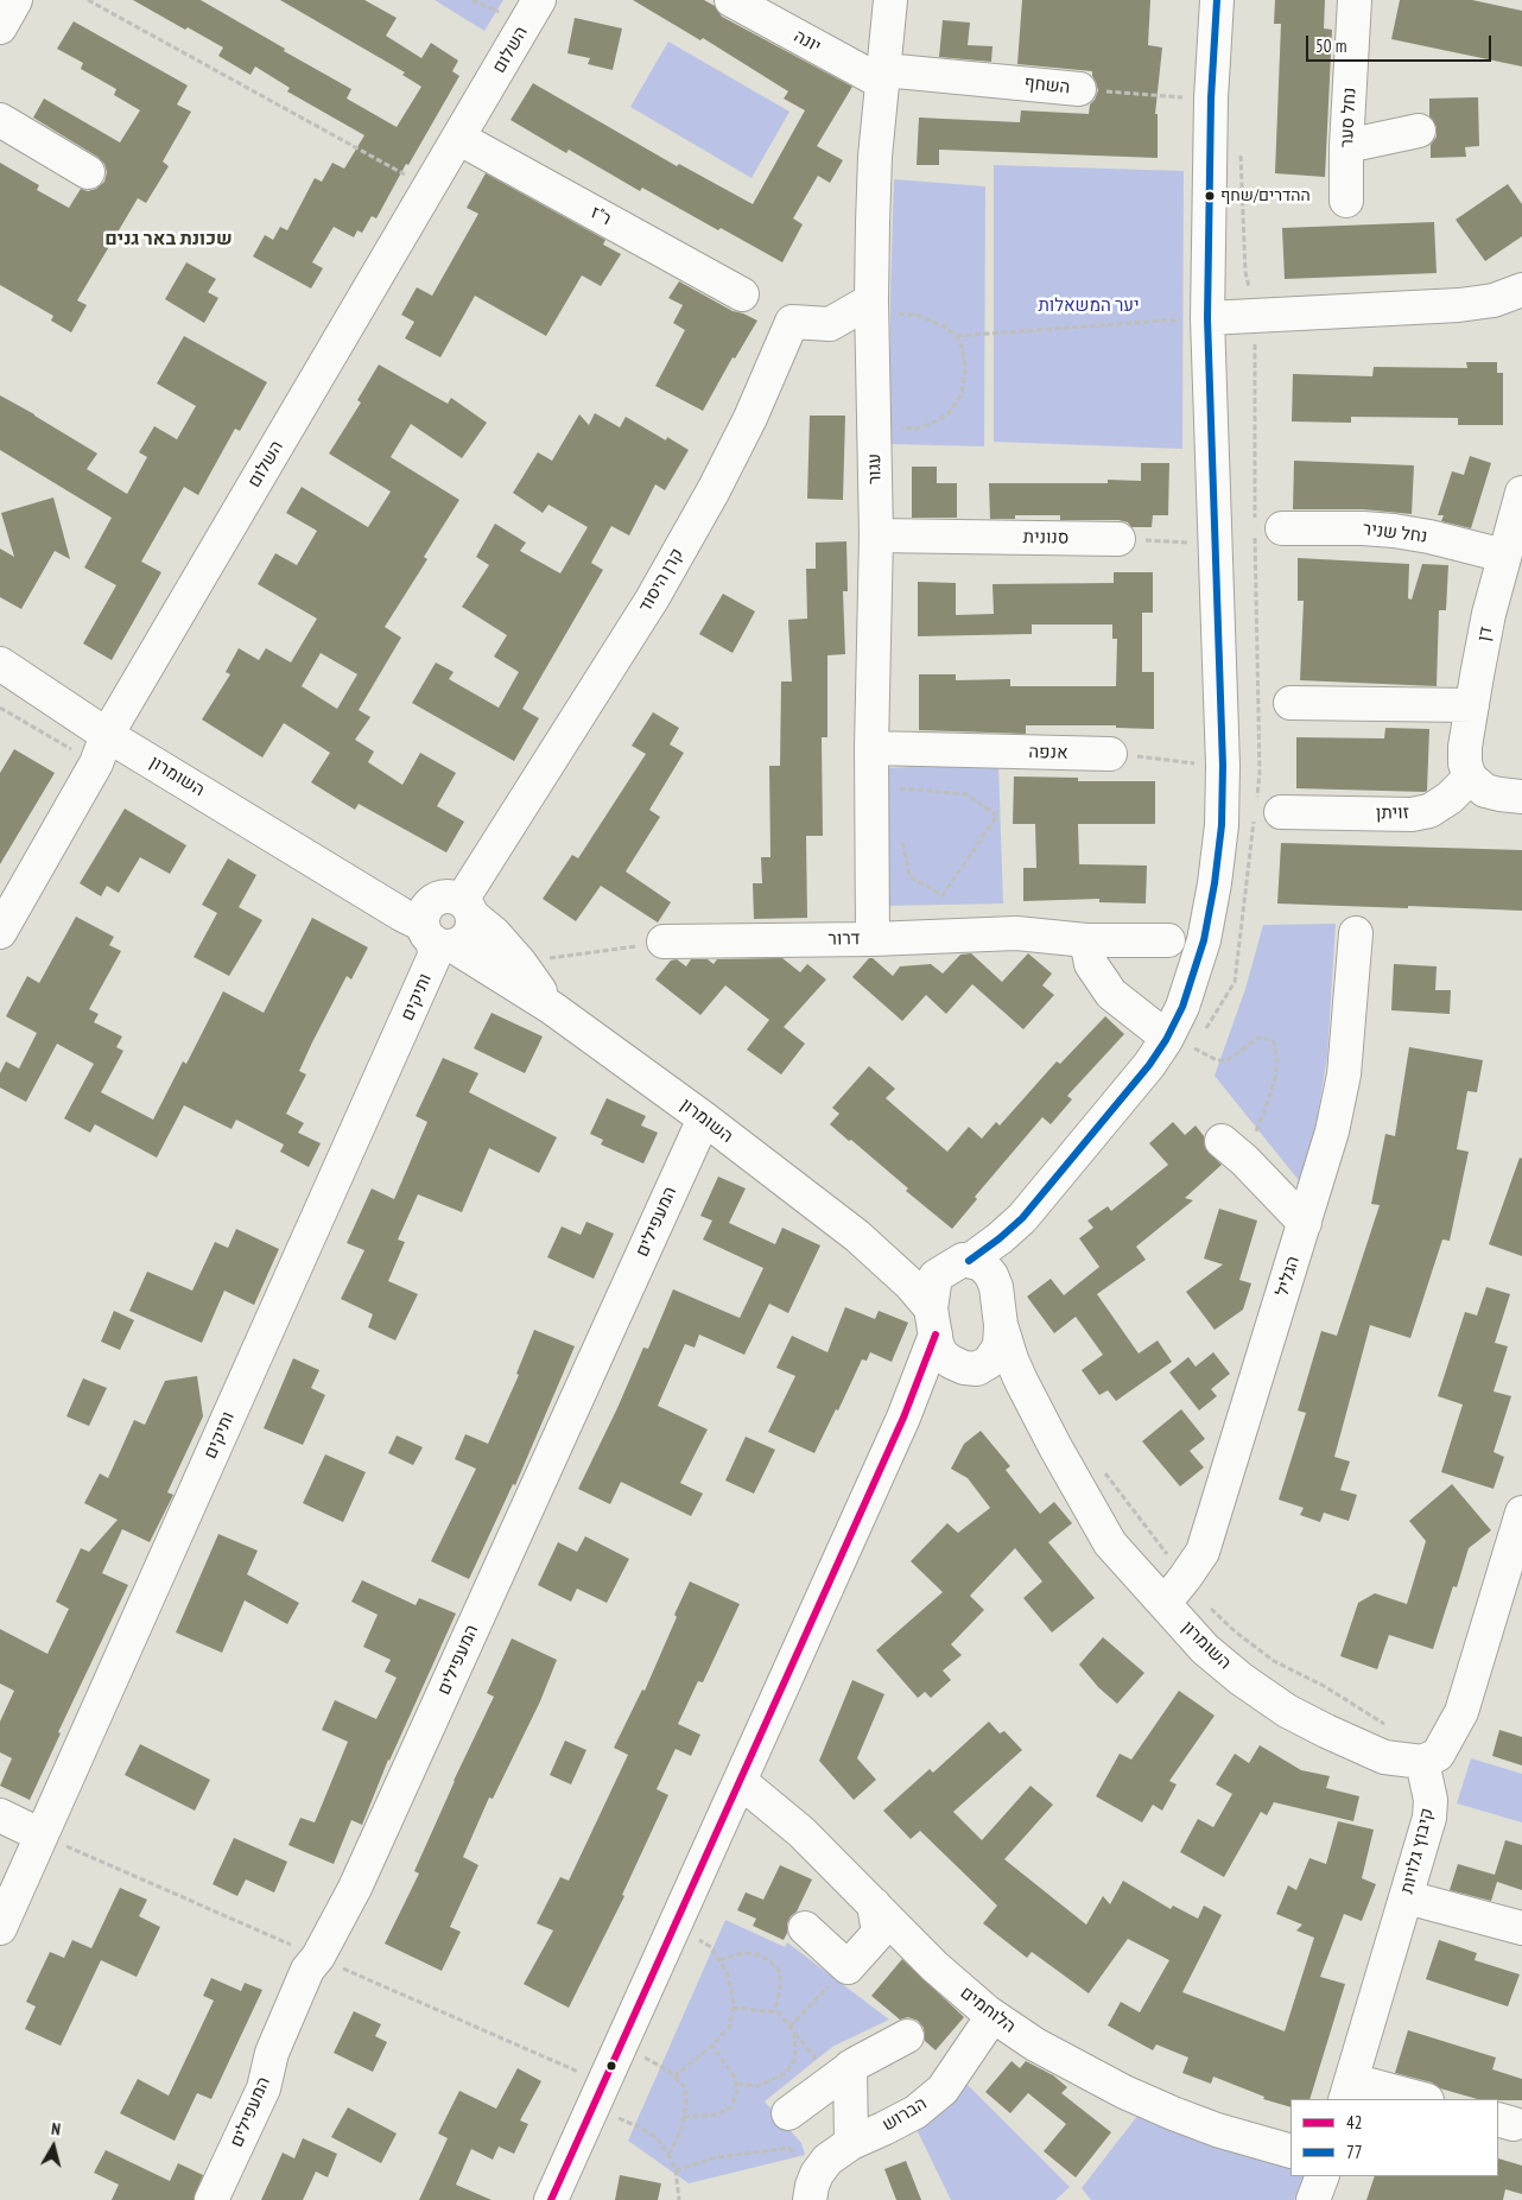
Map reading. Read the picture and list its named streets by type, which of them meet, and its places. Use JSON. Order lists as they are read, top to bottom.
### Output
{
  "streets": {
    "street": [
      "יונה",
      "השלום",
      "השחף",
      "נחל סער",
      "ר\"ז",
      "עגור",
      "נחל שניר",
      "סנונית",
      "קרן היסוד",
      "דן",
      "אנפה",
      "השומרון",
      "זויתן",
      "דרור",
      "ותיקים",
      "המעפילים",
      "הגליל",
      "קיבוץ גלויות",
      "הלוחמים",
      "הברוש"
    ]
  },
  "crossings": [
    ["יונה", "השחף"],
    ["יונה", "עגור"],
    ["השלום", "ר\"ז"],
    ["השלום", "השומרון"],
    ["השחף", "עגור"],
    ["עגור", "סנונית"],
    ["עגור", "קרן היסוד"],
    ["עגור", "אנפה"],
    ["עגור", "דרור"],
    ["נחל שניר", "דן"],
    ["קרן היסוד", "השומרון"],
    ["דן", "זויתן"],
    ["השומרון", "ותיקים"],
    ["השומרון", "המעפילים"],
    ["השומרון", "הגליל"],
    ["השומרון", "קיבוץ גלויות"],
    ["הלוחמים", "הברוש"]
  ],
  "districts": ["שכונת באר גנים"],
  "parks": ["יער המשאלות"],
  "places": ["ההדרים/שחף"],
  "lines": ["transit line 77", "transit line 42"],
  "legend": ["42", "77"],
  "scale_bar": "50 m",
  "north": "top"
}
